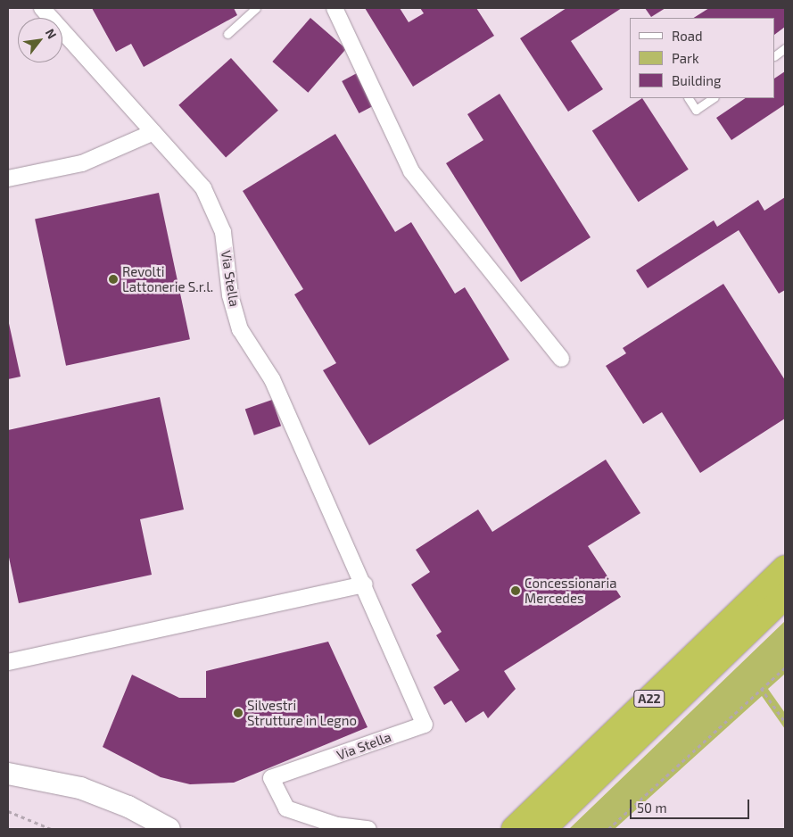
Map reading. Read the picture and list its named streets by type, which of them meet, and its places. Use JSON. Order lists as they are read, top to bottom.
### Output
{
  "streets": {
    "highway": ["A22"],
    "street": ["Via Stella"]
  },
  "places": ["Revolti Lattonerie S.r.l.", "Concessionaria Mercedes", "Silvestri Strutture in Legno"],
  "legend": ["Road", "Park", "Building"],
  "scale_bar": "50 m",
  "north": "top right"
}
